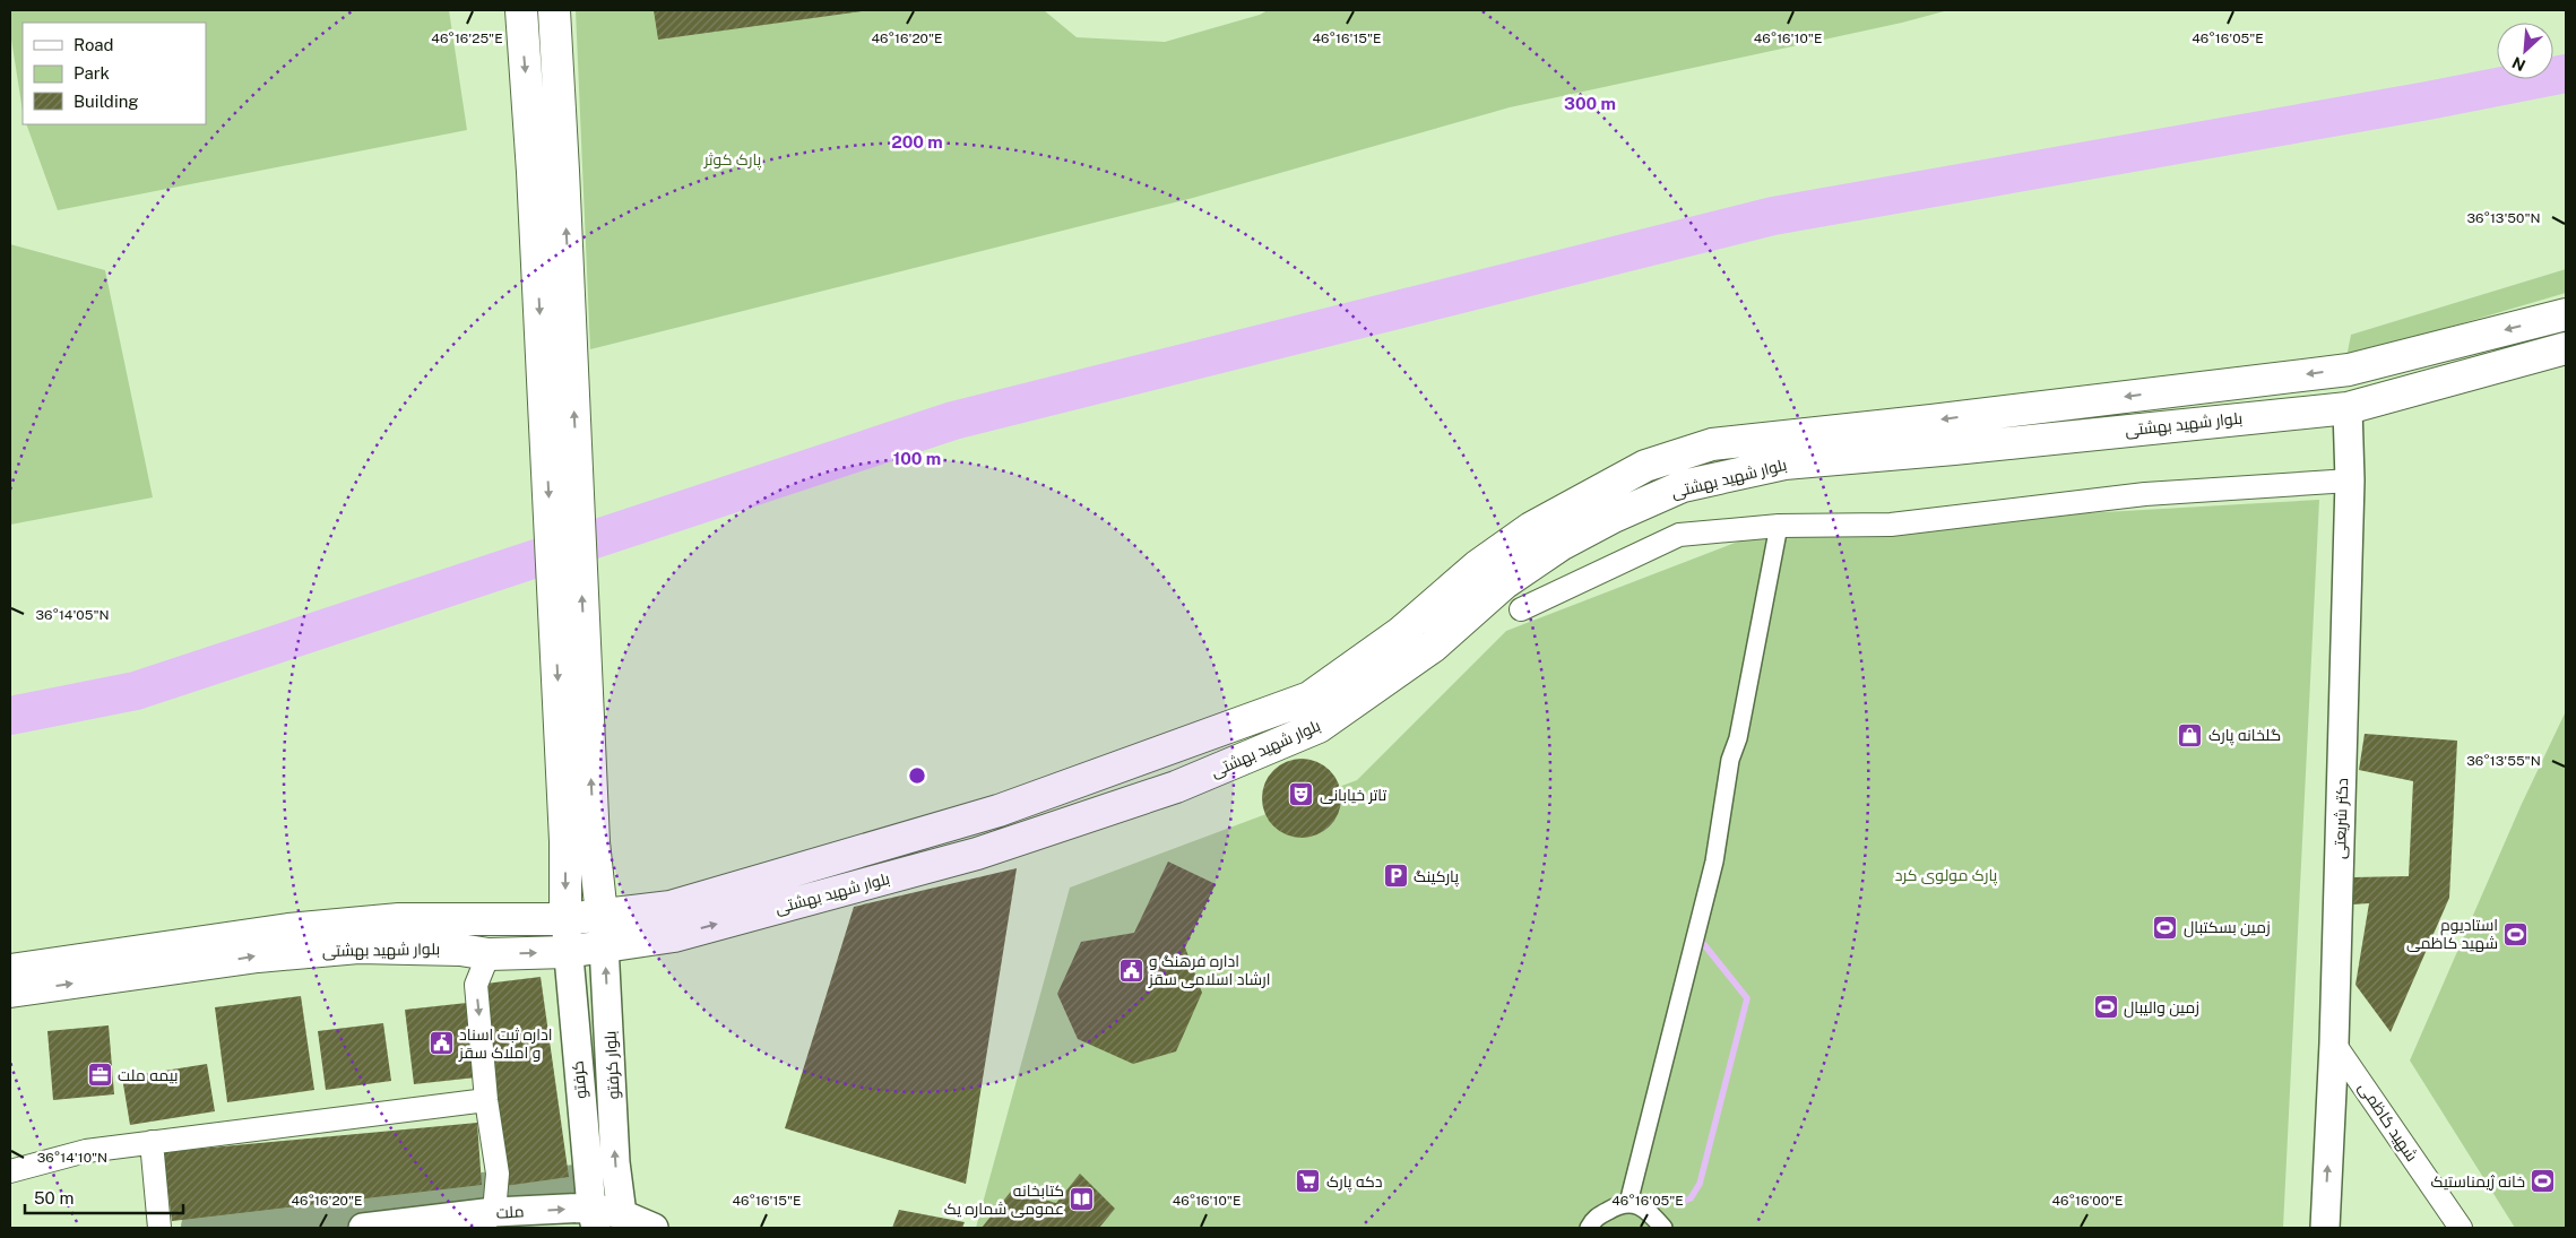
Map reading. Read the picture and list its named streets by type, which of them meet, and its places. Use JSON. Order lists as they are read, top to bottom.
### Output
{
  "streets": {
    "main road": ["بلوار شهید بهشتی"],
    "street": [
      "دکتر شریعتی",
      "بلوار کرفتو",
      "کرفتو",
      "شهید کاظمی",
      "ملت"
    ]
  },
  "crossings": [
    ["بلوار شهید بهشتی", "دکتر شریعتی"],
    ["بلوار شهید بهشتی", "بلوار کرفتو"],
    ["بلوار شهید بهشتی", "کرفتو"],
    ["دکتر شریعتی", "شهید کاظمی"],
    ["بلوار کرفتو", "ملت"],
    ["کرفتو", "ملت"]
  ],
  "one_way": ["ملت"],
  "parks": ["پارک کوثر", "پارک مولوی کرد"],
  "places": {
    "shop": ["گلخانه پارک"],
    "theatre": ["تاتر خیابانی"],
    "parking": ["پارکینگ"],
    "sports": [
      "زمین بسکتبال",
      "استادیوم شهید کاظمی",
      "زمین والیبال",
      "خانه ژیمناستیک"
    ],
    "public building": ["اداره فرهنگ و ارشاد اسلامی سقز", "اداره ثبت اسناد و املاک سقز"],
    "office": ["بیمه ملت"],
    "supermarket": ["دکه پارک"],
    "library": ["کتابخانه عمومی شماره یک"]
  },
  "legend": ["Road", "Park", "Building"],
  "scale_bar": "50 m",
  "north": "bottom left",
  "coordinates": [
    "46°16'25\"E",
    "46°16'20\"E",
    "46°16'15\"E",
    "46°16'10\"E",
    "46°16'05\"E",
    "36°13'50\"N",
    "36°14'05\"N",
    "36°13'55\"N",
    "36°14'10\"N",
    "46°16'00\"E"
  ],
  "rings": ["300 m", "200 m", "100 m"]
}
